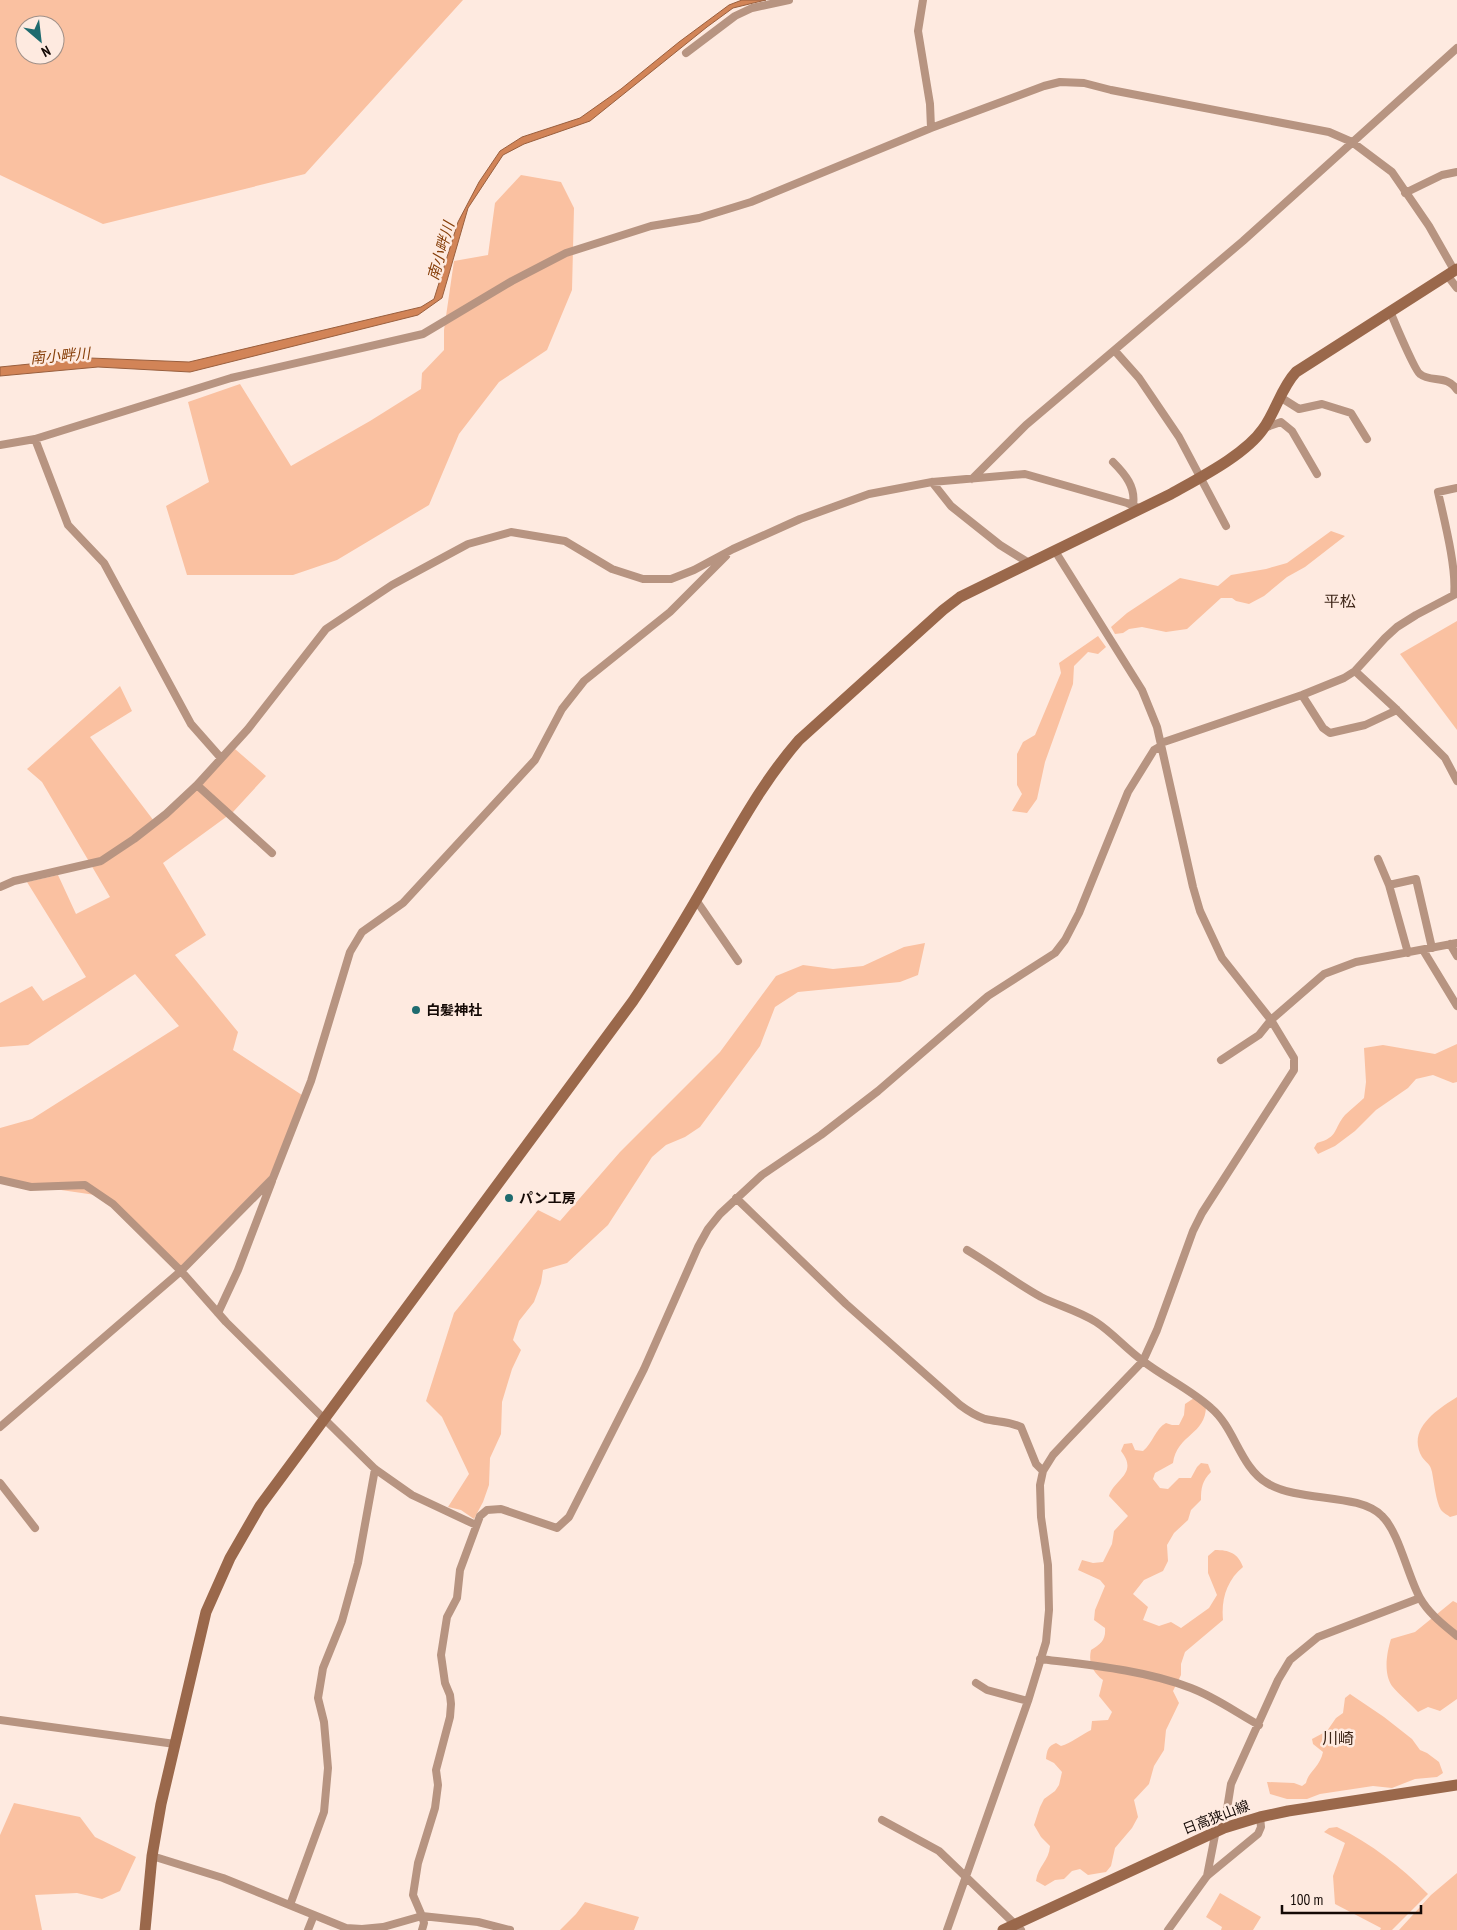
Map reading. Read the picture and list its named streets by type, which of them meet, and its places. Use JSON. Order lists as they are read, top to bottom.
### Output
{
  "streets": {
    "street": ["日高狭山線"]
  },
  "districts": ["平松", "川崎"],
  "water": ["南小畔川"],
  "places": ["白髪神社", "パン工房"],
  "scale_bar": "100 m",
  "north": "bottom right"
}
